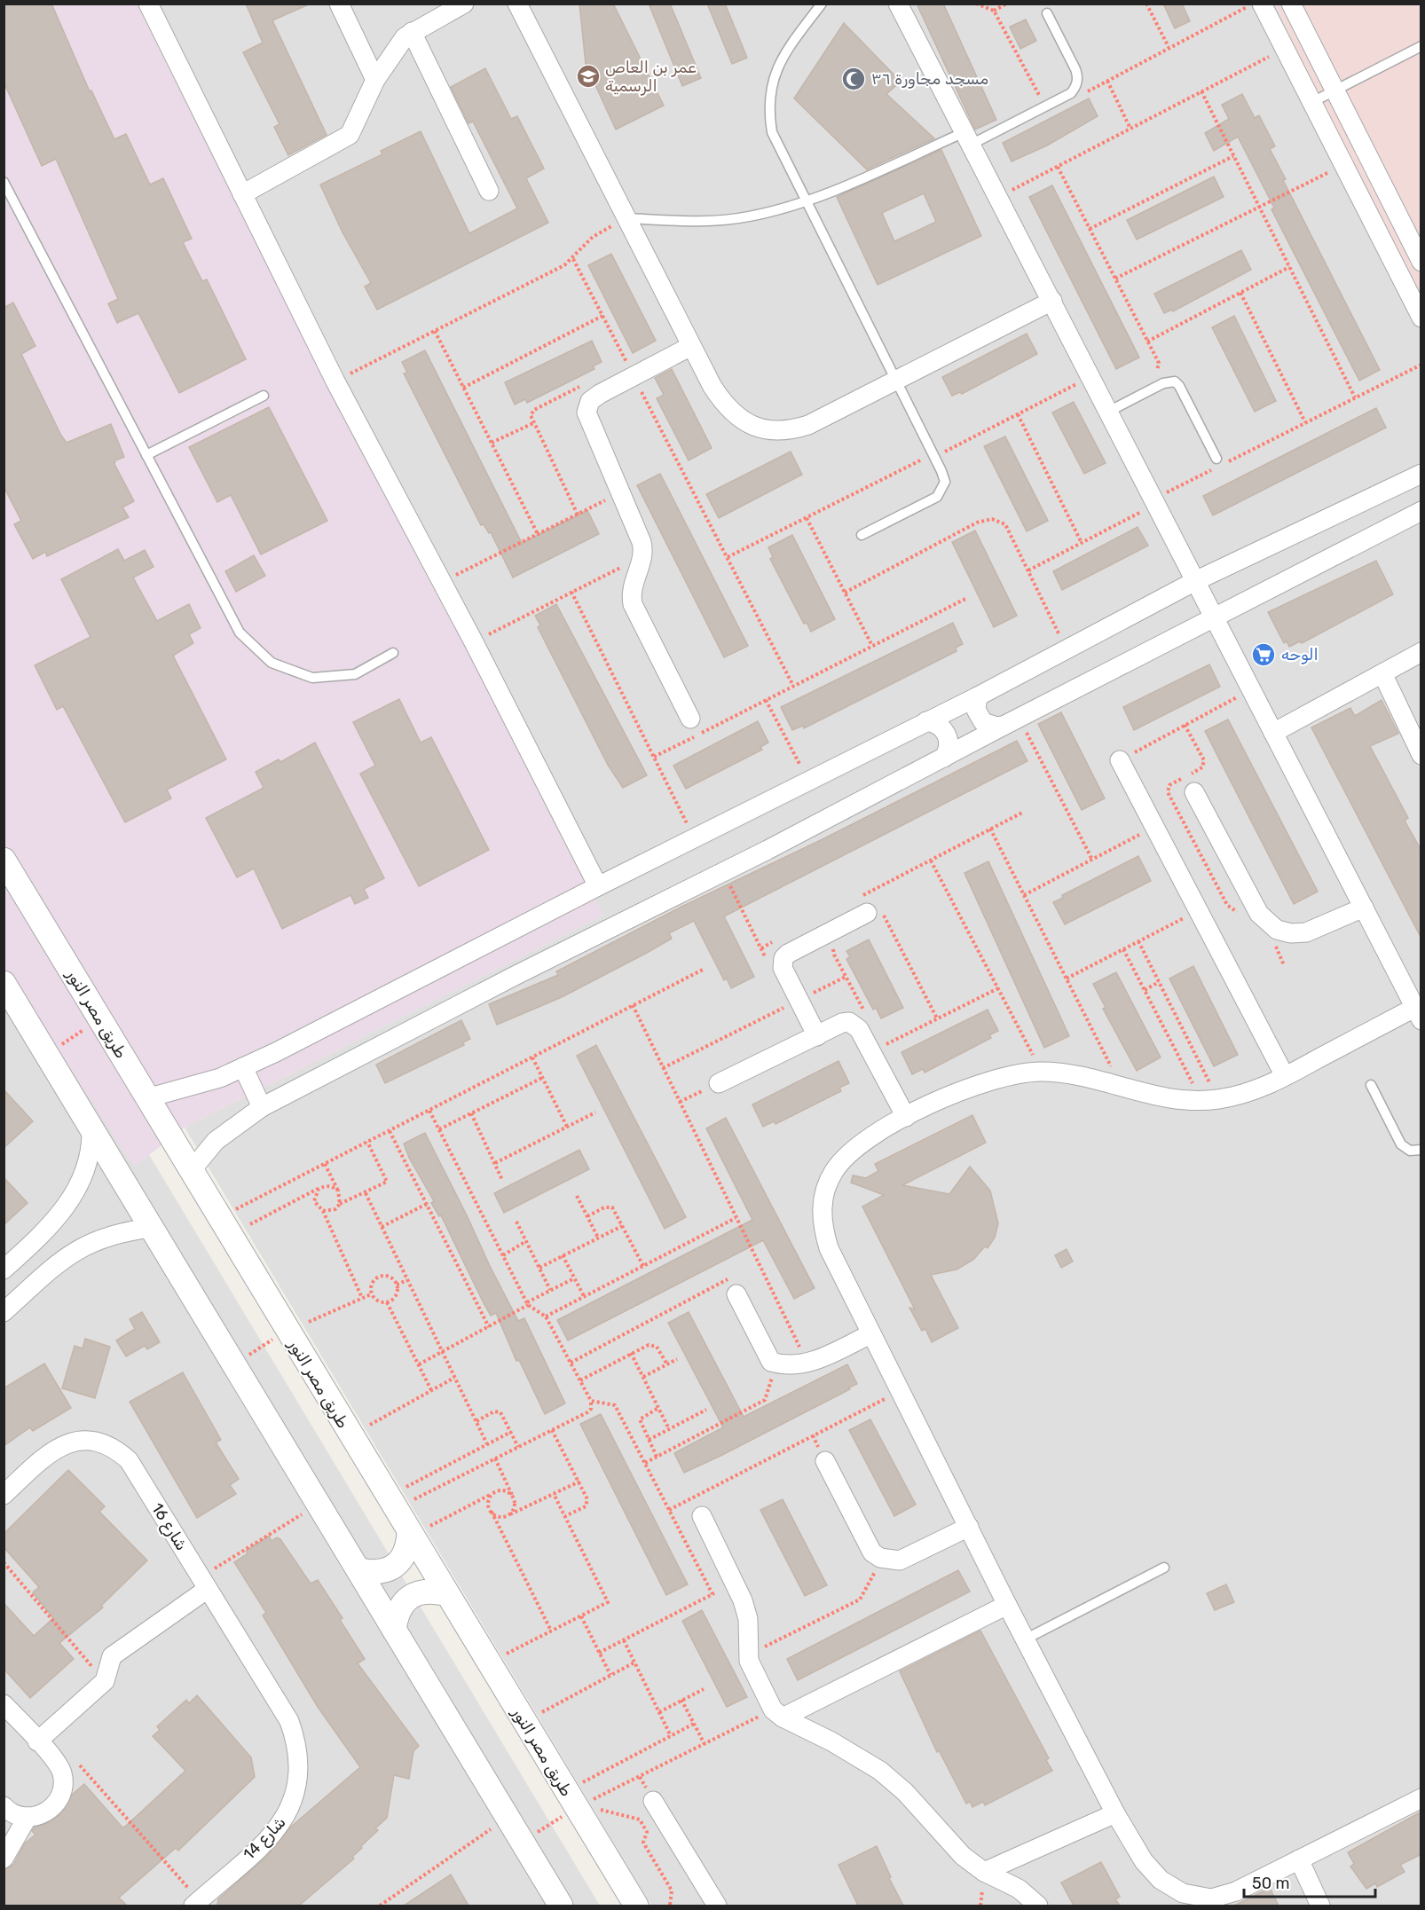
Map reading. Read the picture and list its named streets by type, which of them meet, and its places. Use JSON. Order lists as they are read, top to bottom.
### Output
{
  "streets": {
    "street": ["طريق مصر النور", "شارع 16", "شارع 14"]
  },
  "crossings": [
    ["شارع 16", "شارع 14"]
  ],
  "places": {
    "school or university": ["عمر بن العاص الرسمية"],
    "mosque": ["مسجد مجاورة ٣٦"],
    "supermarket": ["الوحه"]
  },
  "scale_bar": "50 m"
}
